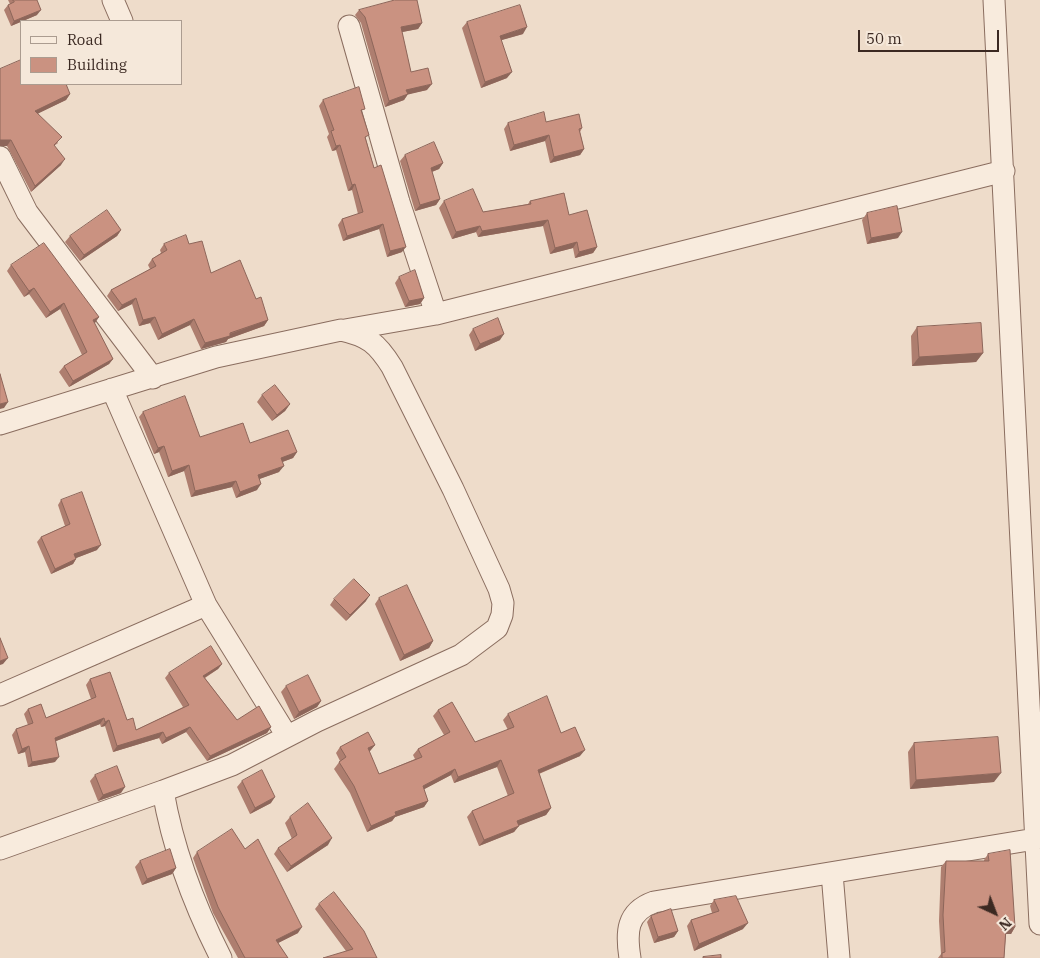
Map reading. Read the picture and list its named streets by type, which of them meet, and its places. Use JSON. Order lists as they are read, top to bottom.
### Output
{
  "legend": ["Road", "Building"],
  "scale_bar": "50 m",
  "north": "bottom right"
}
